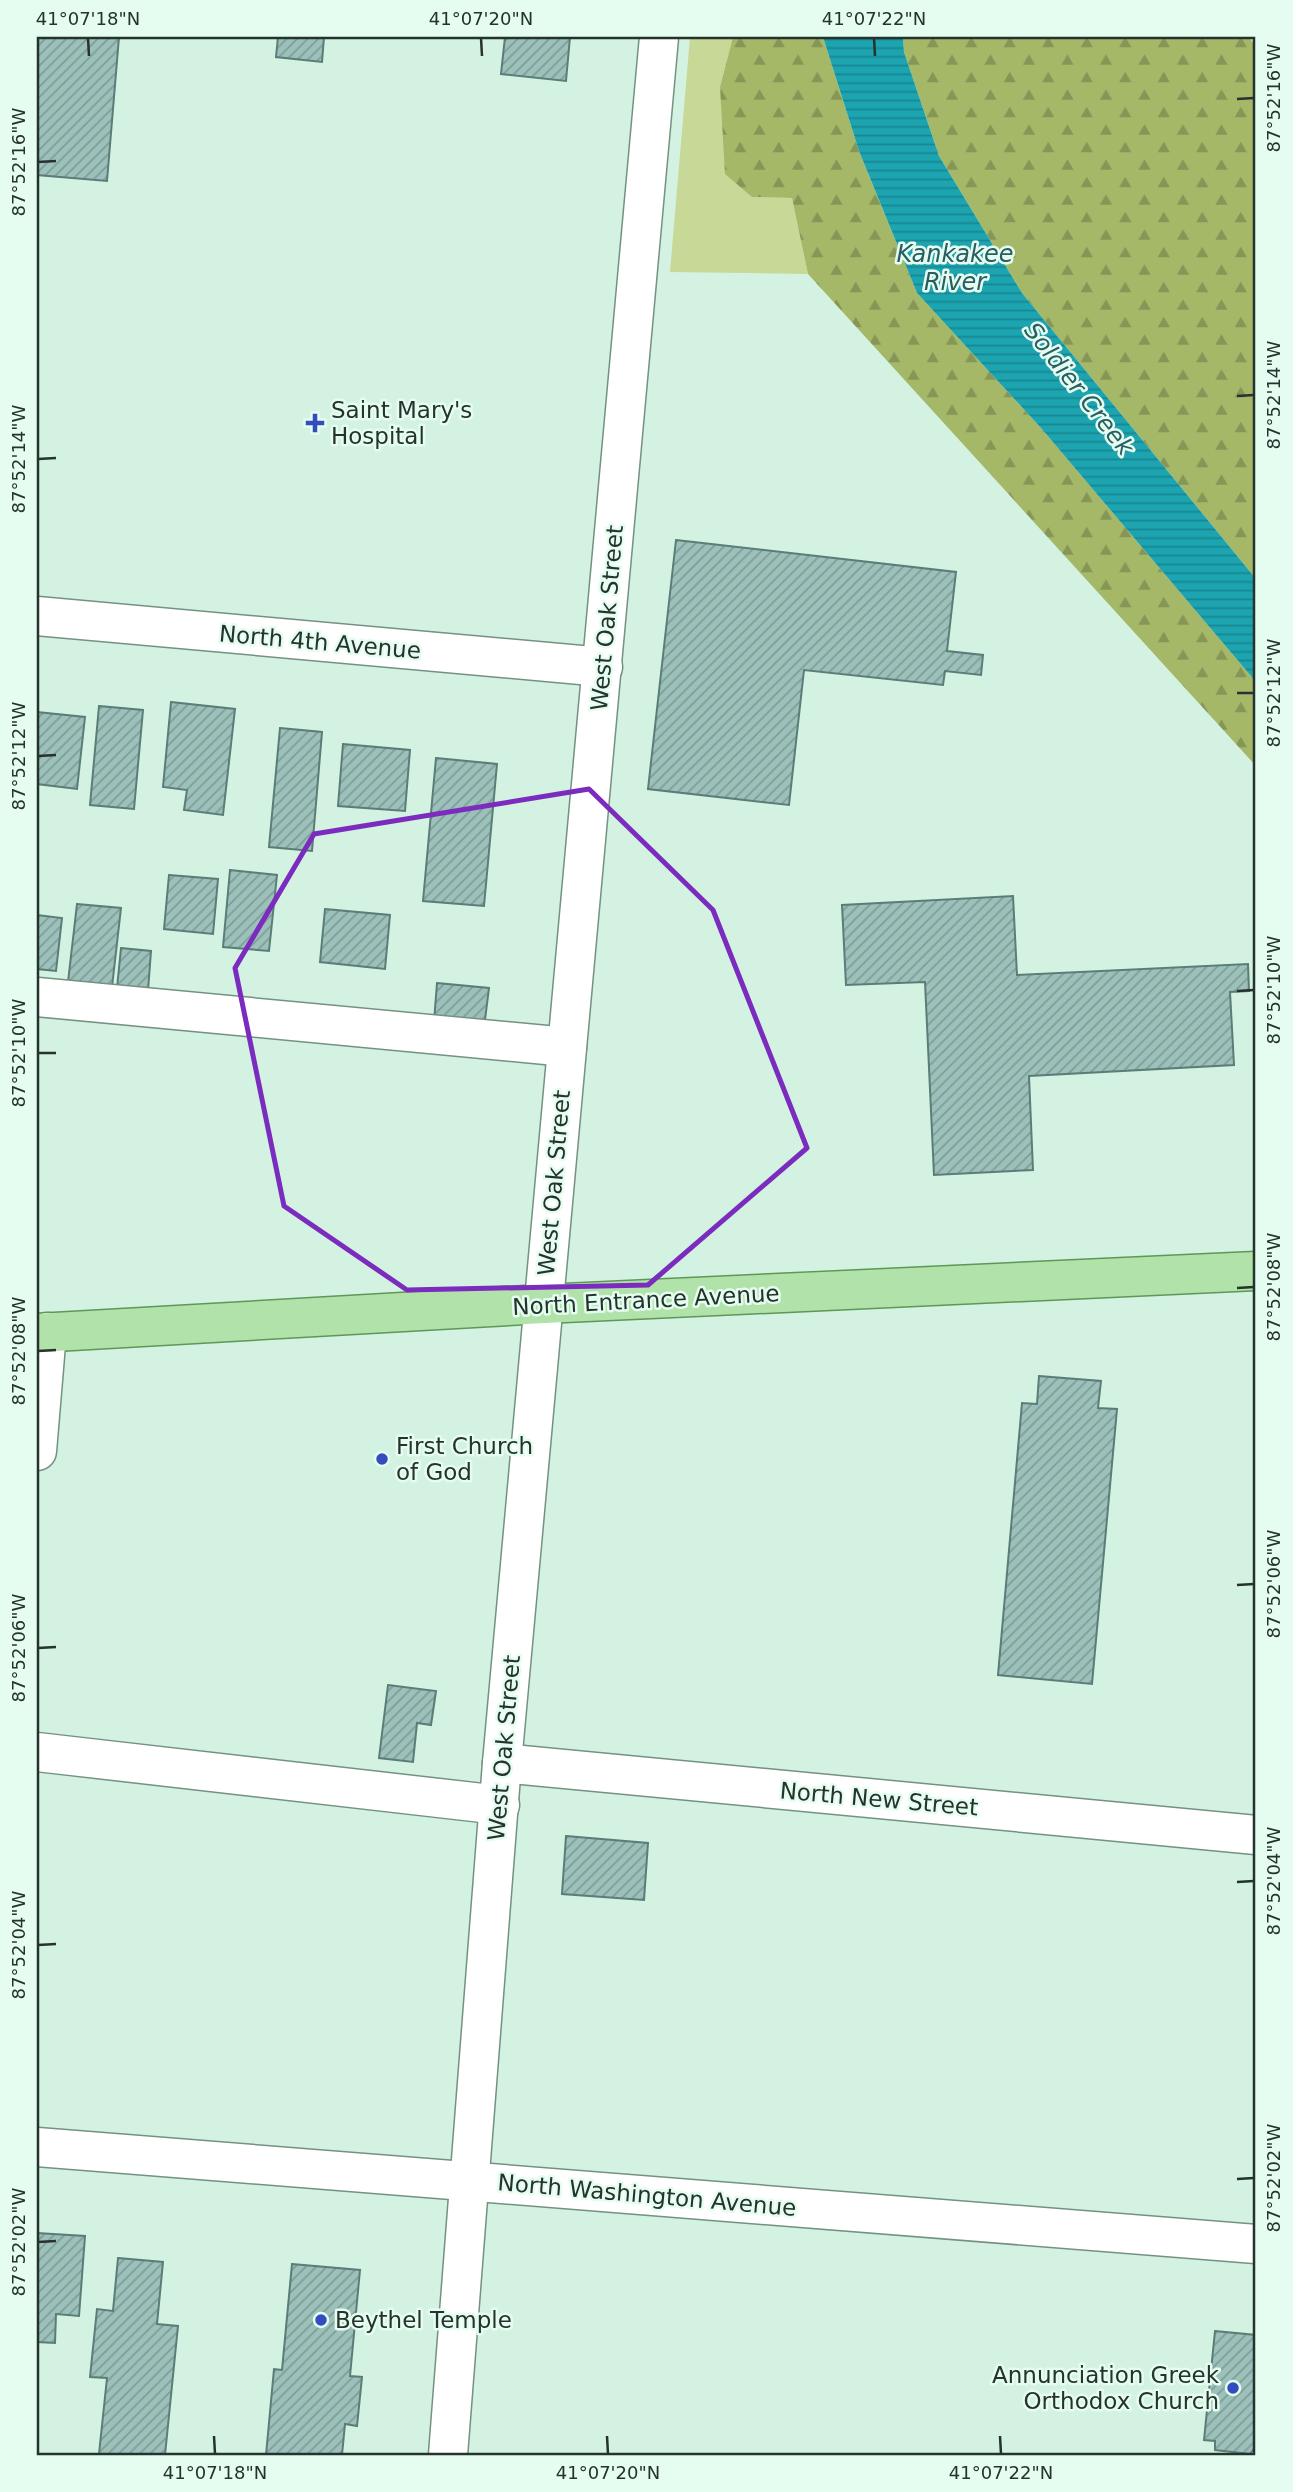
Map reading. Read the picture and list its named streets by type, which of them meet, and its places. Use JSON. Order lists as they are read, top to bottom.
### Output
{
  "streets": {
    "main road": ["North Entrance Avenue"],
    "street": [
      "West Oak Street",
      "North 4th Avenue",
      "North New Street",
      "North Washington Avenue"
    ]
  },
  "crossings": [
    ["West Oak Street", "North 4th Avenue"],
    ["West Oak Street", "North Entrance Avenue"],
    ["West Oak Street", "North New Street"],
    ["West Oak Street", "North Washington Avenue"]
  ],
  "water": ["Kankakee River", "Soldier Creek"],
  "places": {
    "health": ["Saint Mary's Hospital"],
    "other": ["First Church of God", "Beythel Temple", "Annunciation Greek Orthodox Church"]
  },
  "coordinates": [
    "41°07'18\"N",
    "41°07'20\"N",
    "41°07'22\"N",
    "87°52'16\"W",
    "87°52'14\"W",
    "87°52'12\"W",
    "87°52'10\"W",
    "87°52'08\"W",
    "87°52'06\"W",
    "87°52'04\"W",
    "87°52'02\"W"
  ]
}
